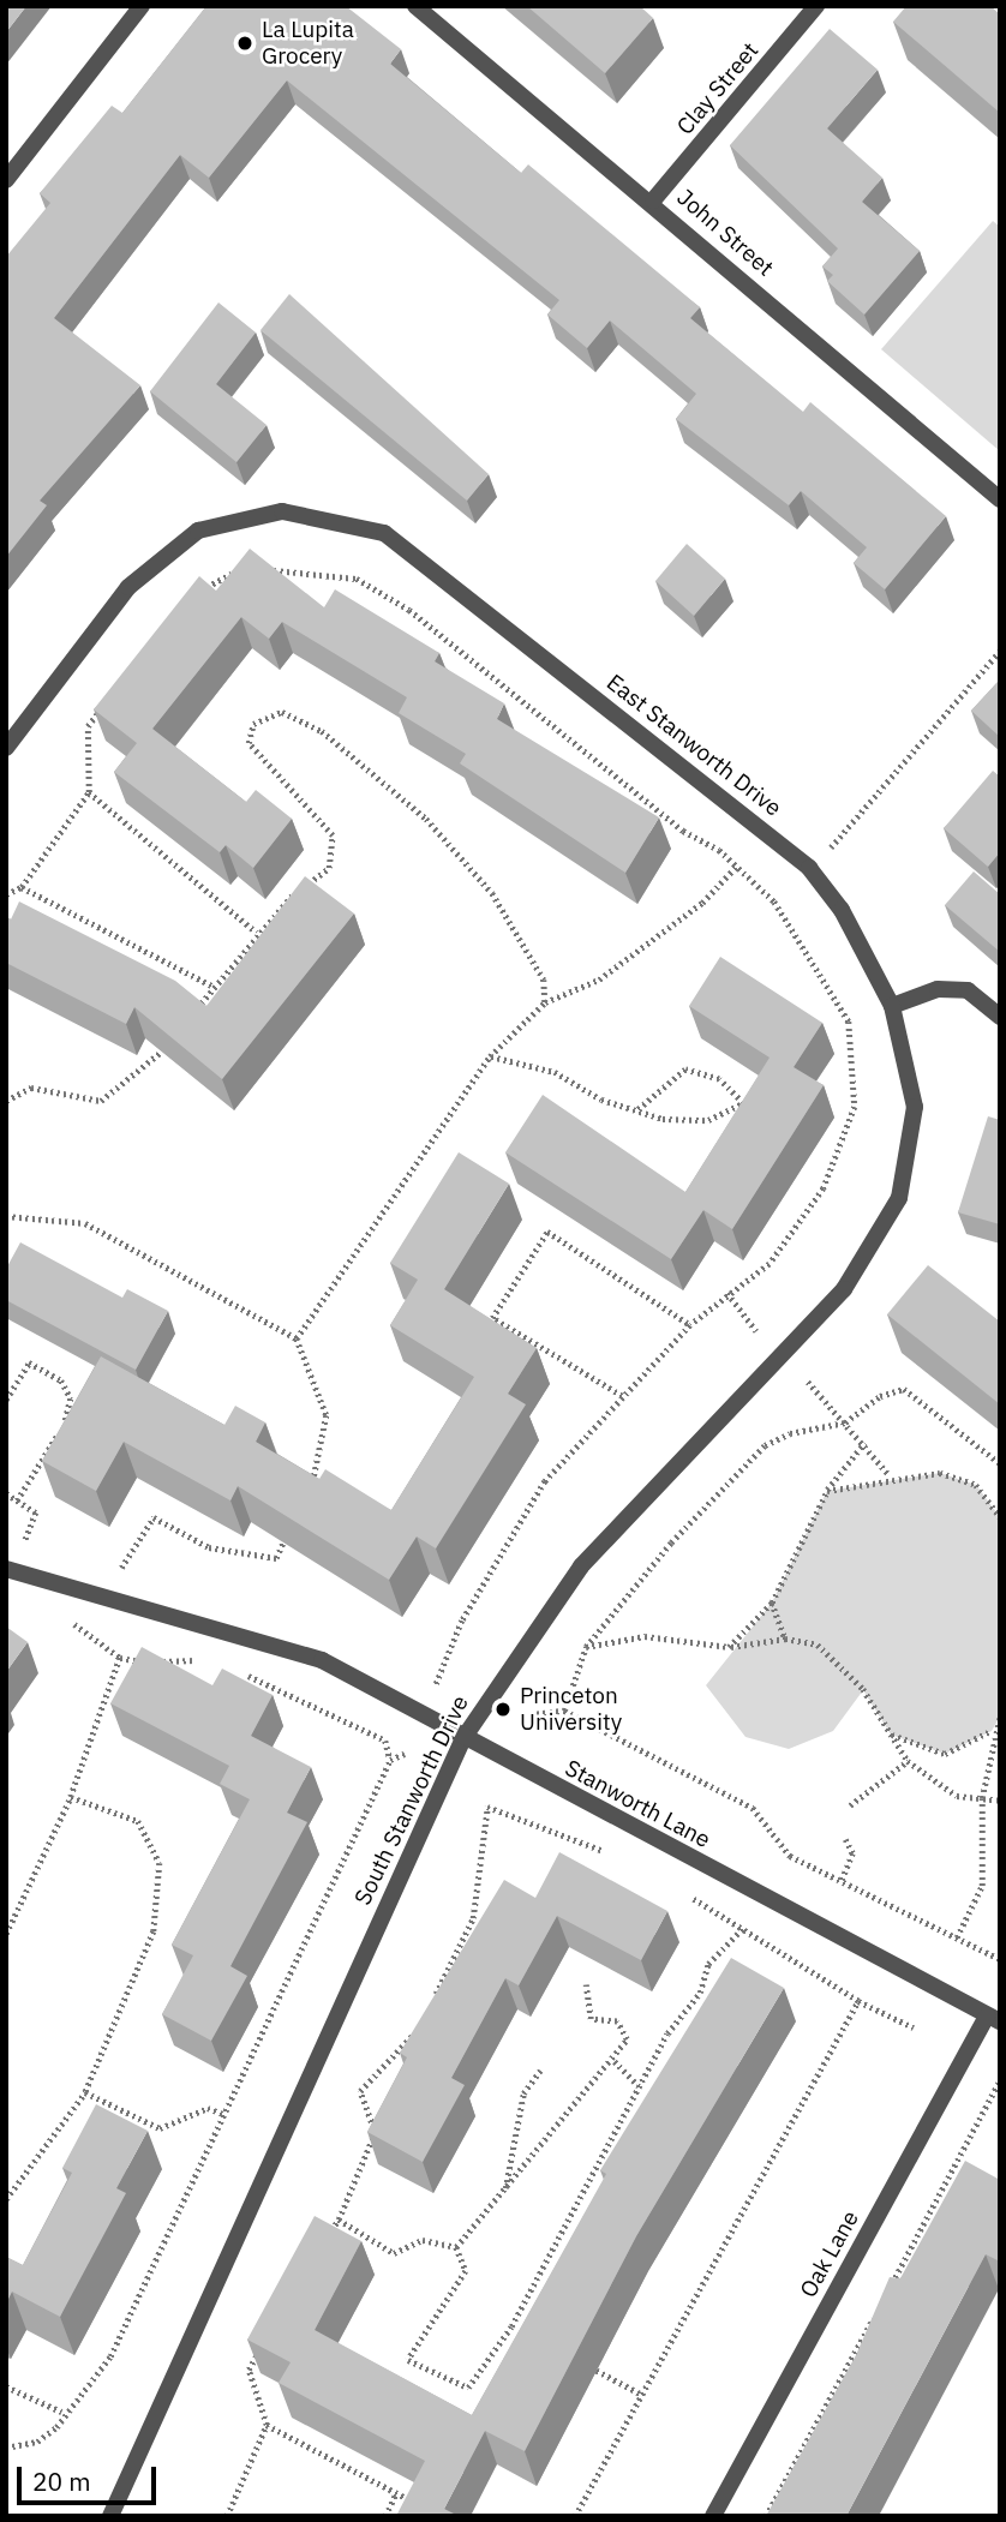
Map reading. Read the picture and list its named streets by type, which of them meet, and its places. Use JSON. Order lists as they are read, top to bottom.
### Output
{
  "streets": {
    "street": [
      "Clay Street",
      "John Street",
      "East Stanworth Drive",
      "South Stanworth Drive",
      "Stanworth Lane",
      "Oak Lane"
    ]
  },
  "crossings": [
    ["Clay Street", "John Street"],
    ["East Stanworth Drive", "South Stanworth Drive"],
    ["South Stanworth Drive", "Stanworth Lane"],
    ["Stanworth Lane", "Oak Lane"]
  ],
  "places": ["La Lupita Grocery", "Princeton University"],
  "scale_bar": "20 m"
}
